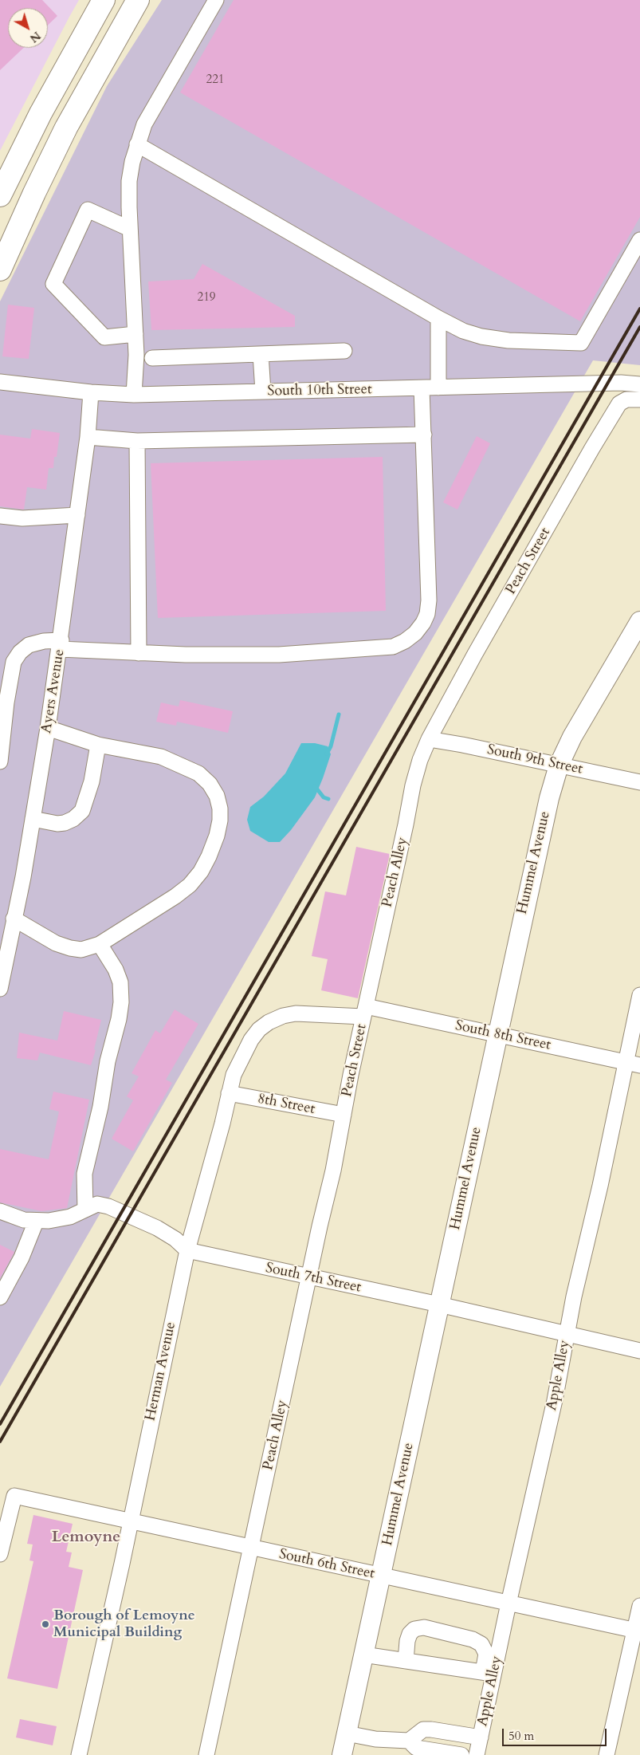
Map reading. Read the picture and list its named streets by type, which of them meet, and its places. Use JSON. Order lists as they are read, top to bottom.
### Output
{
  "streets": {
    "main road": ["Hummel Avenue"],
    "street": [
      "South 10th Street",
      "Peach Street",
      "Ayers Avenue",
      "South 9th Street",
      "Peach Alley",
      "South 8th Street",
      "8th Street",
      "South 7th Street",
      "Herman Avenue",
      "Apple Alley",
      "South 6th Street"
    ]
  },
  "crossings": [
    ["South 10th Street", "Ayers Avenue"],
    ["Peach Street", "South 9th Street"],
    ["Peach Street", "Peach Alley"],
    ["Peach Street", "South 8th Street"],
    ["Peach Street", "8th Street"],
    ["South 9th Street", "Hummel Avenue"],
    ["South 9th Street", "Peach Alley"],
    ["Hummel Avenue", "South 8th Street"],
    ["Hummel Avenue", "South 7th Street"],
    ["Hummel Avenue", "South 6th Street"],
    ["Peach Alley", "South 8th Street"],
    ["Peach Alley", "8th Street"],
    ["Peach Alley", "South 7th Street"],
    ["Peach Alley", "South 6th Street"],
    ["South 8th Street", "Herman Avenue"],
    ["South 8th Street", "Apple Alley"],
    ["8th Street", "Herman Avenue"],
    ["South 7th Street", "Herman Avenue"],
    ["South 7th Street", "Apple Alley"],
    ["Herman Avenue", "South 6th Street"],
    ["Apple Alley", "South 6th Street"]
  ],
  "districts": ["Lemoyne"],
  "places": ["Borough of Lemoyne Municipal Building"],
  "house_numbers": ["221", "219"],
  "scale_bar": "50 m",
  "north": "bottom right"
}
